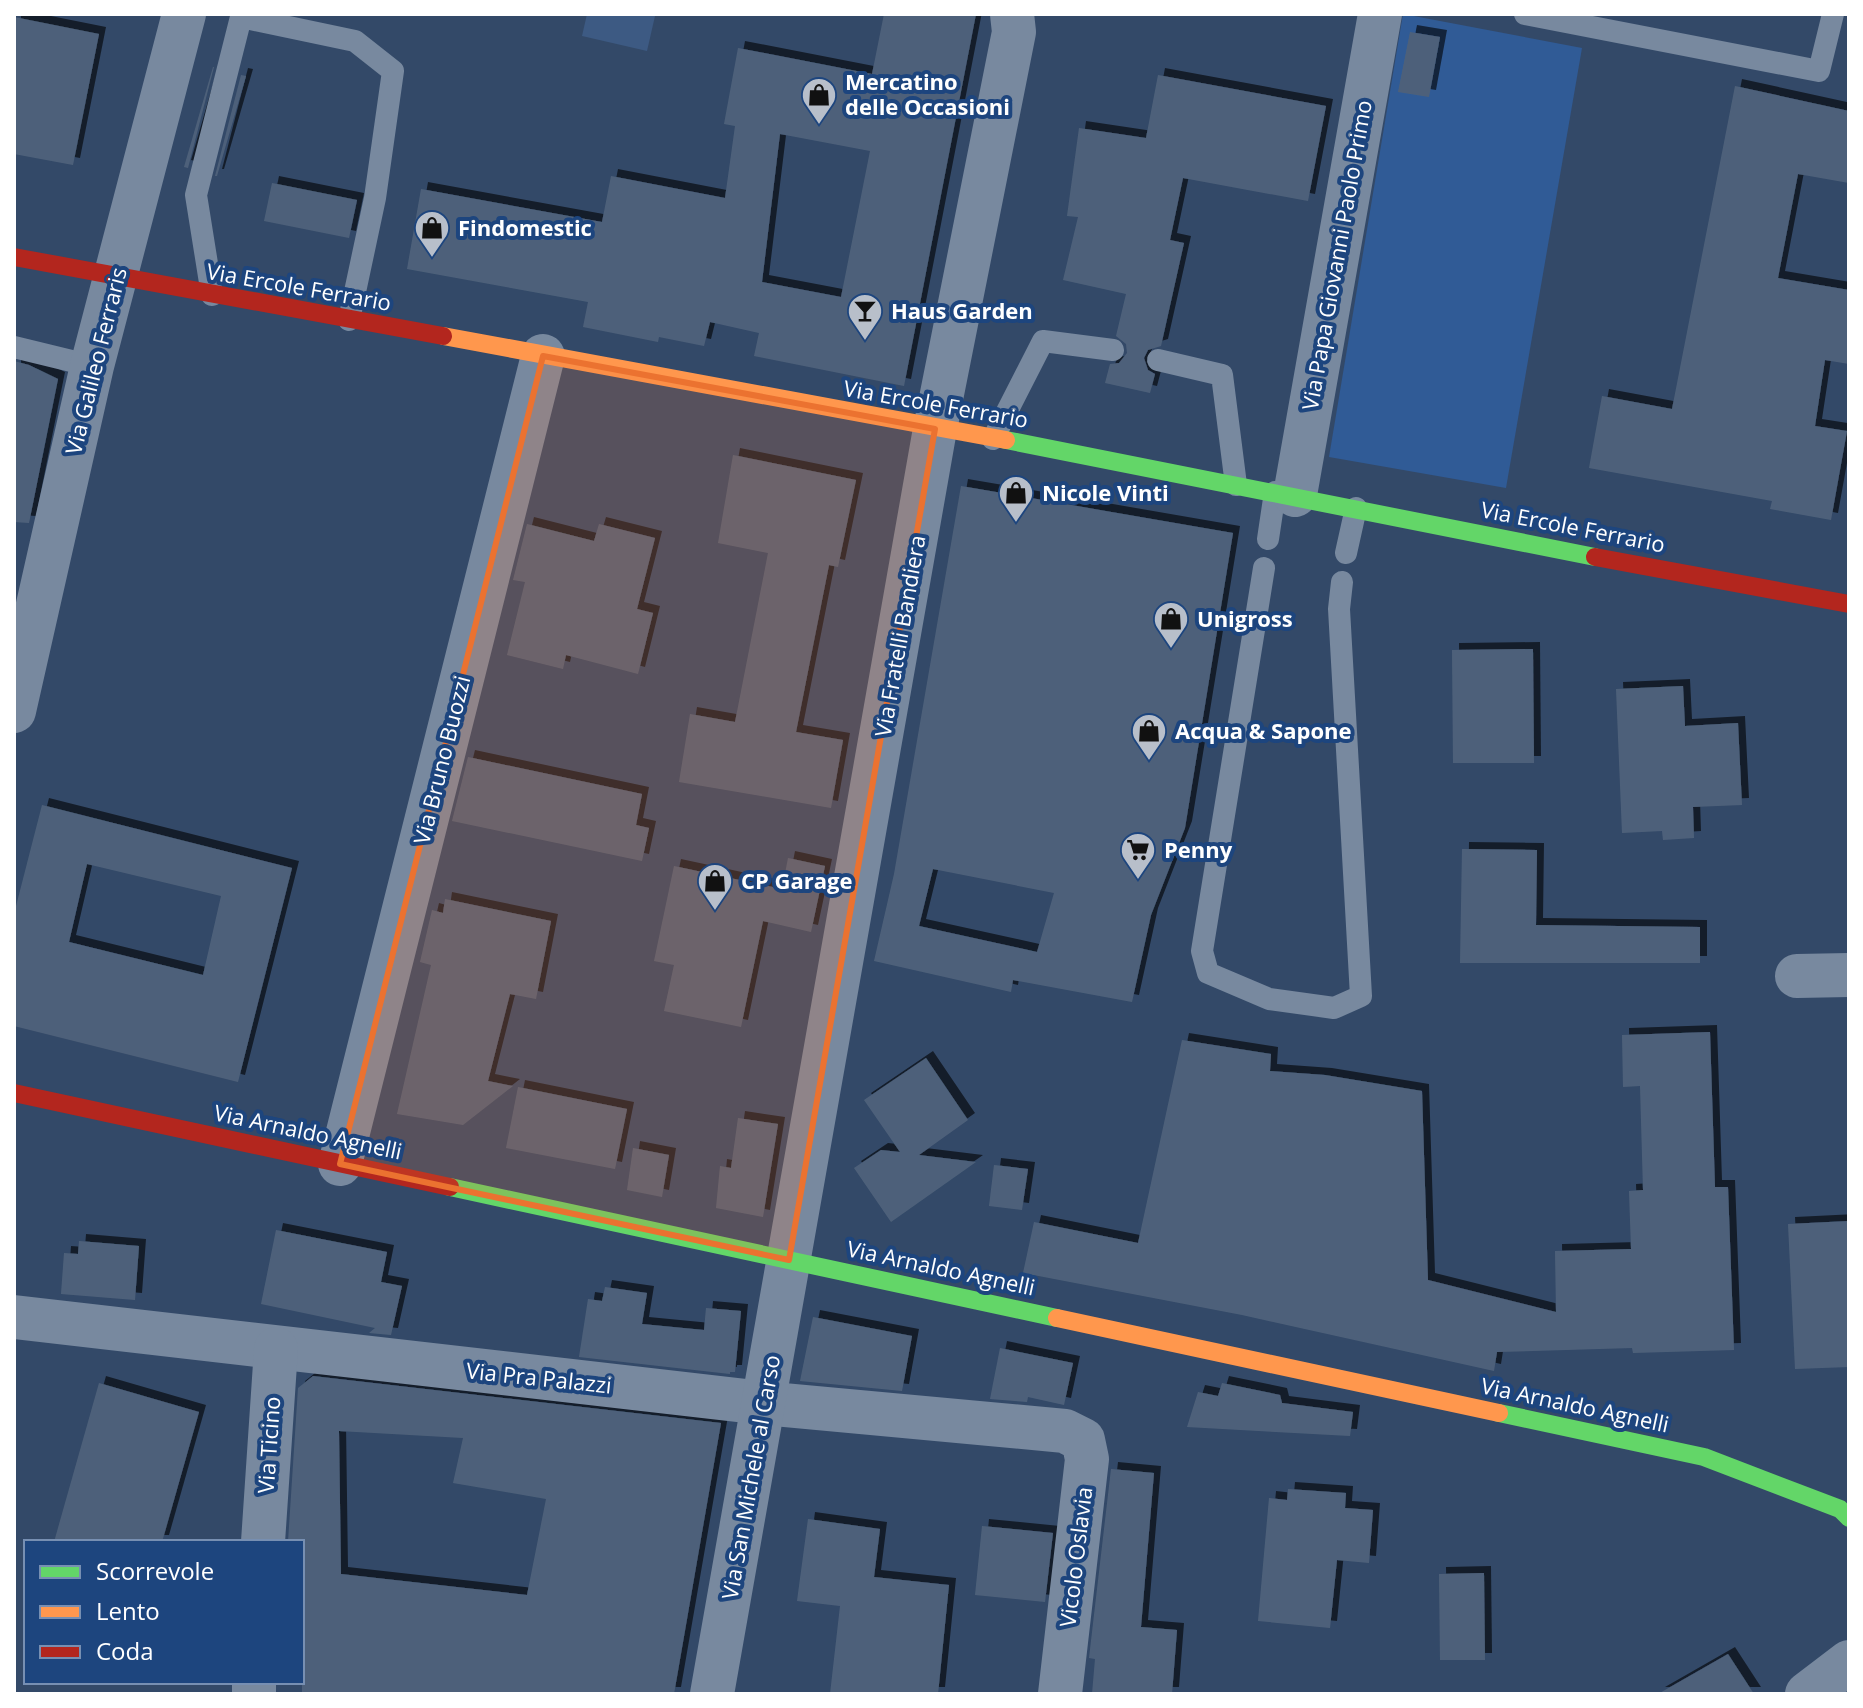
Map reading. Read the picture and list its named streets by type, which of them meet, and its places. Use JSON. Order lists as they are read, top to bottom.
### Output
{
  "streets": {
    "main road": ["Via Ercole Ferrario", "Via Arnaldo Agnelli"],
    "street": [
      "Via Papa Giovanni Paolo Primo",
      "Via Galileo Ferraris",
      "Via Fratelli Bandiera",
      "Via Bruno Buozzi",
      "Via Pra Palazzi",
      "Via Ticino",
      "Via San Michele al Carso",
      "Vicolo Oslavia"
    ]
  },
  "crossings": [
    ["Via Papa Giovanni Paolo Primo", "Via Ercole Ferrario"],
    ["Via Ercole Ferrario", "Via Galileo Ferraris"],
    ["Via Ercole Ferrario", "Via Fratelli Bandiera"],
    ["Via Ercole Ferrario", "Via Bruno Buozzi"],
    ["Via Fratelli Bandiera", "Via Arnaldo Agnelli"],
    ["Via Fratelli Bandiera", "Via San Michele al Carso"],
    ["Via Bruno Buozzi", "Via Arnaldo Agnelli"],
    ["Via Arnaldo Agnelli", "Via San Michele al Carso"],
    ["Via Pra Palazzi", "Via Ticino"],
    ["Via Pra Palazzi", "Via San Michele al Carso"],
    ["Via Pra Palazzi", "Vicolo Oslavia"]
  ],
  "places": {
    "shop": [
      "Mercatino delle Occasioni",
      "Findomestic",
      "Nicole Vinti",
      "Unigross",
      "Acqua & Sapone",
      "CP Garage"
    ],
    "bar": ["Haus Garden"],
    "supermarket": ["Penny"]
  },
  "legend": ["Scorrevole", "Lento", "Coda"]
}
